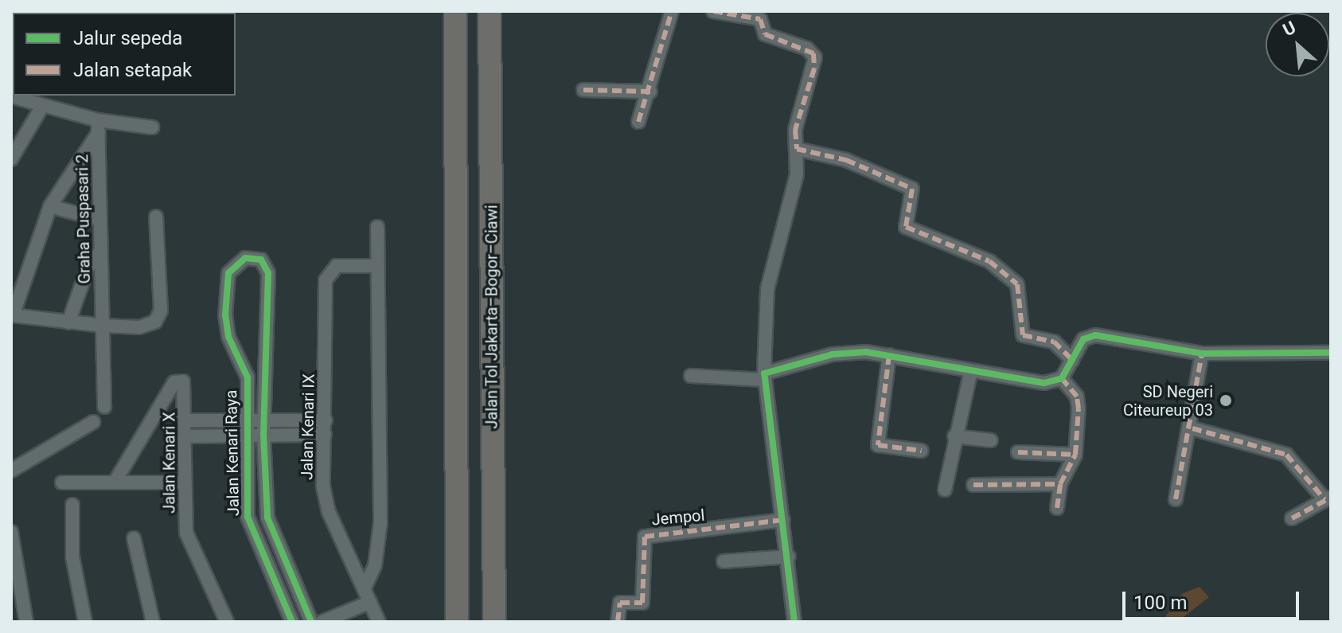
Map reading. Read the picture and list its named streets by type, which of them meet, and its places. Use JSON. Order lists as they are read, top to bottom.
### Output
{
  "streets": {
    "highway": ["Jalan Tol Jakarta–Bogor–Ciawi"],
    "street": [
      "Graha Puspasari 2",
      "Jalan Kenari IX",
      "Jalan Kenari Raya",
      "Jalan Kenari X",
      "Jempol"
    ]
  },
  "places": ["SD Negeri Citeureup 03"],
  "legend": ["Jalur sepeda", "Jalan setapak"],
  "scale_bar": "100 m",
  "north": "top left"
}
